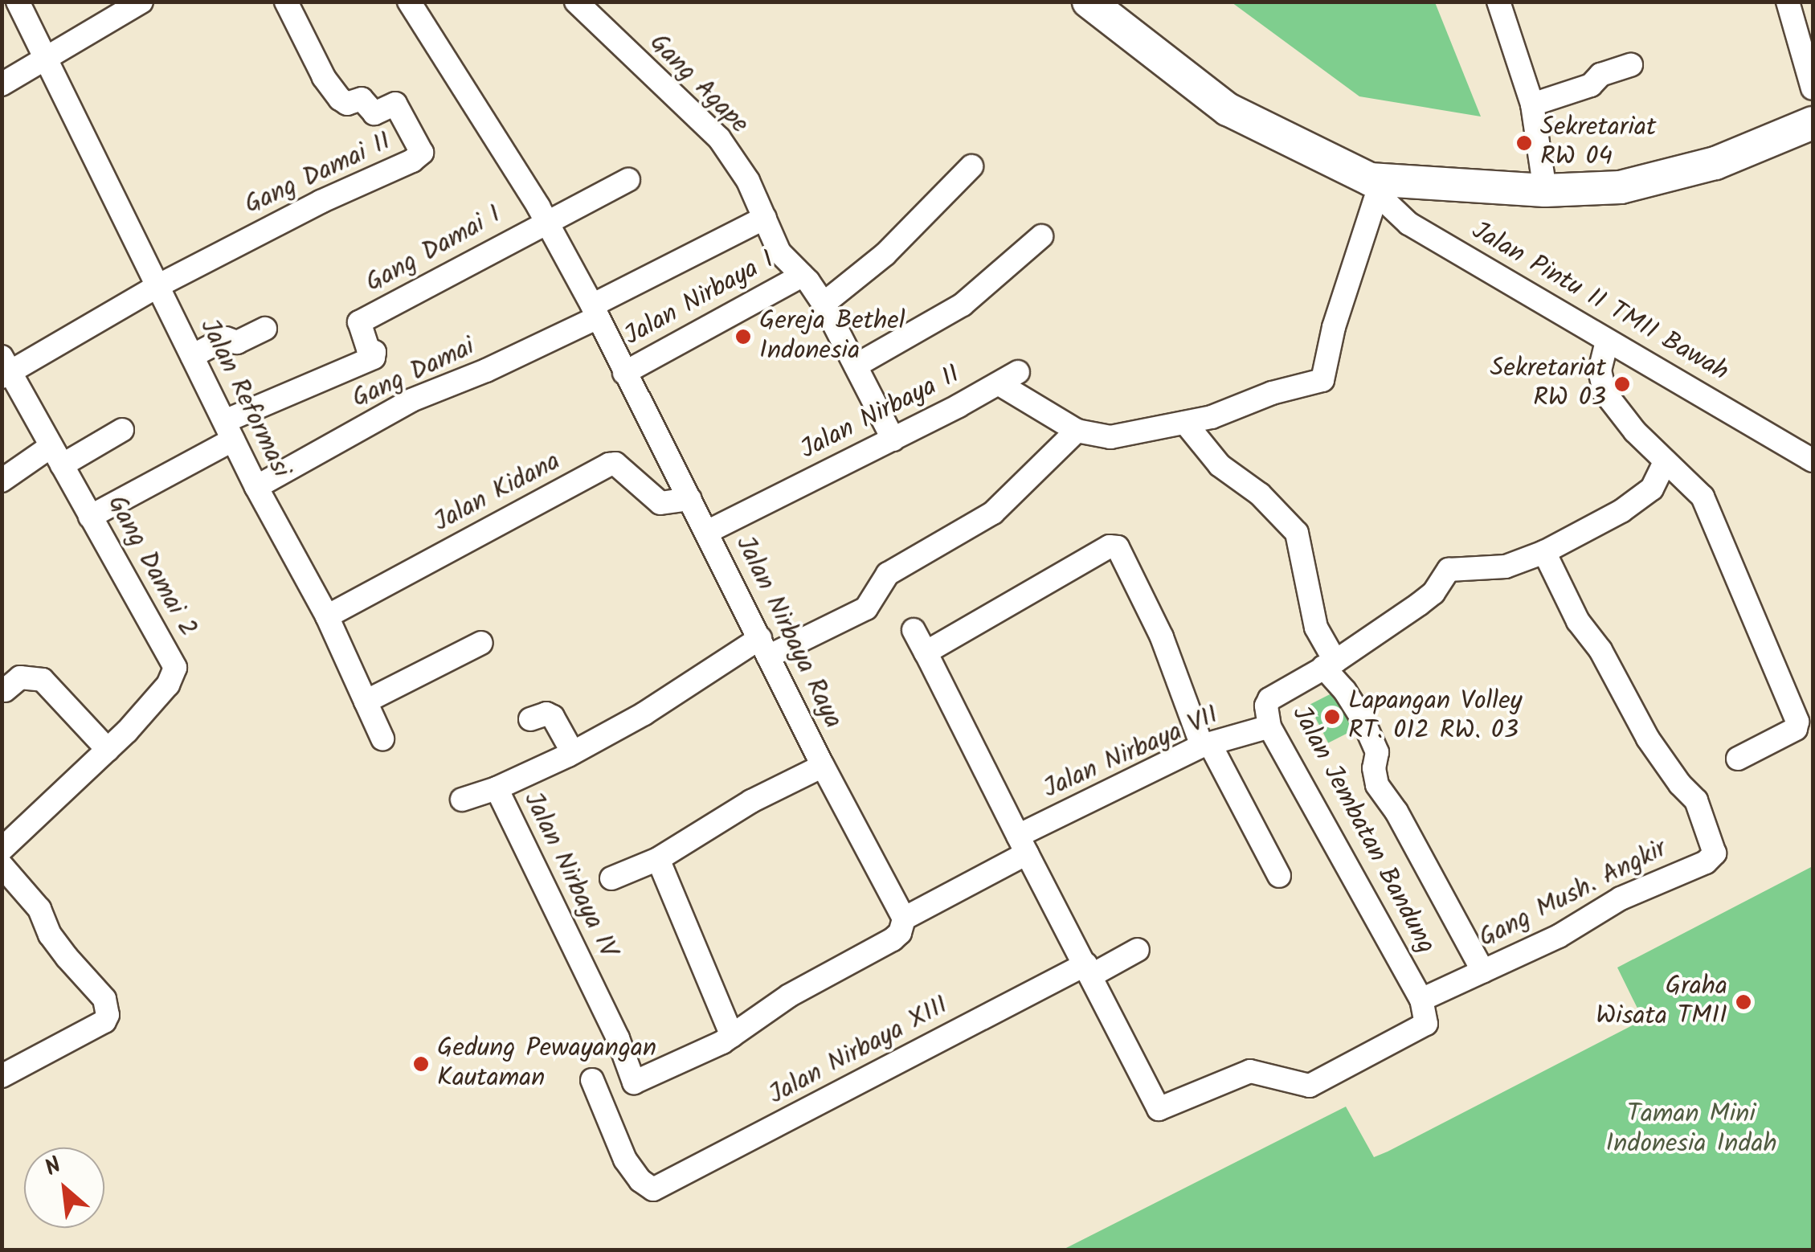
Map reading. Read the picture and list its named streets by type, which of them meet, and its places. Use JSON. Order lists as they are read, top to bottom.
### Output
{
  "streets": {
    "street": [
      "Gang Agape",
      "Gang Damai II",
      "Gang Damai I",
      "Jalan Nirbaya I",
      "Jalan Pintu II TMII Bawah",
      "Gang Damai",
      "Jalan Reformasi",
      "Jalan Nirbaya II",
      "Jalan Kidana",
      "Gang Damai 2",
      "Jalan Nirbaya Raya",
      "Jalan Nirbaya VII",
      "Jalan Jembatan Bandung",
      "Jalan Nirbaya IV",
      "Gang Mush. Angkir",
      "Jalan Nirbaya XIII"
    ]
  },
  "crossings": [
    ["Gang Agape", "Jalan Nirbaya I"],
    ["Gang Agape", "Jalan Nirbaya II"],
    ["Gang Damai II", "Jalan Reformasi"],
    ["Gang Damai I", "Jalan Reformasi"],
    ["Gang Damai I", "Jalan Nirbaya Raya"],
    ["Jalan Nirbaya I", "Jalan Nirbaya Raya"],
    ["Gang Damai", "Jalan Reformasi"],
    ["Gang Damai", "Jalan Nirbaya Raya"],
    ["Jalan Reformasi", "Jalan Kidana"],
    ["Jalan Nirbaya II", "Jalan Nirbaya Raya"],
    ["Jalan Nirbaya II", "Jalan Nirbaya IV"],
    ["Jalan Kidana", "Jalan Nirbaya Raya"],
    ["Jalan Nirbaya Raya", "Jalan Nirbaya IV"],
    ["Jalan Nirbaya VII", "Jalan Jembatan Bandung"],
    ["Jalan Jembatan Bandung", "Gang Mush. Angkir"]
  ],
  "parks": ["Taman Mini Indonesia Indah"],
  "places": [
    "Sekretariat RW 04",
    "Gereja Bethel Indonesia",
    "Sekretariat RW 03",
    "Lapangan Volley RT. 012 RW. 03",
    "Graha Wisata TMII",
    "Gedung Pewayangan Kautaman"
  ],
  "north": "top left"
}
